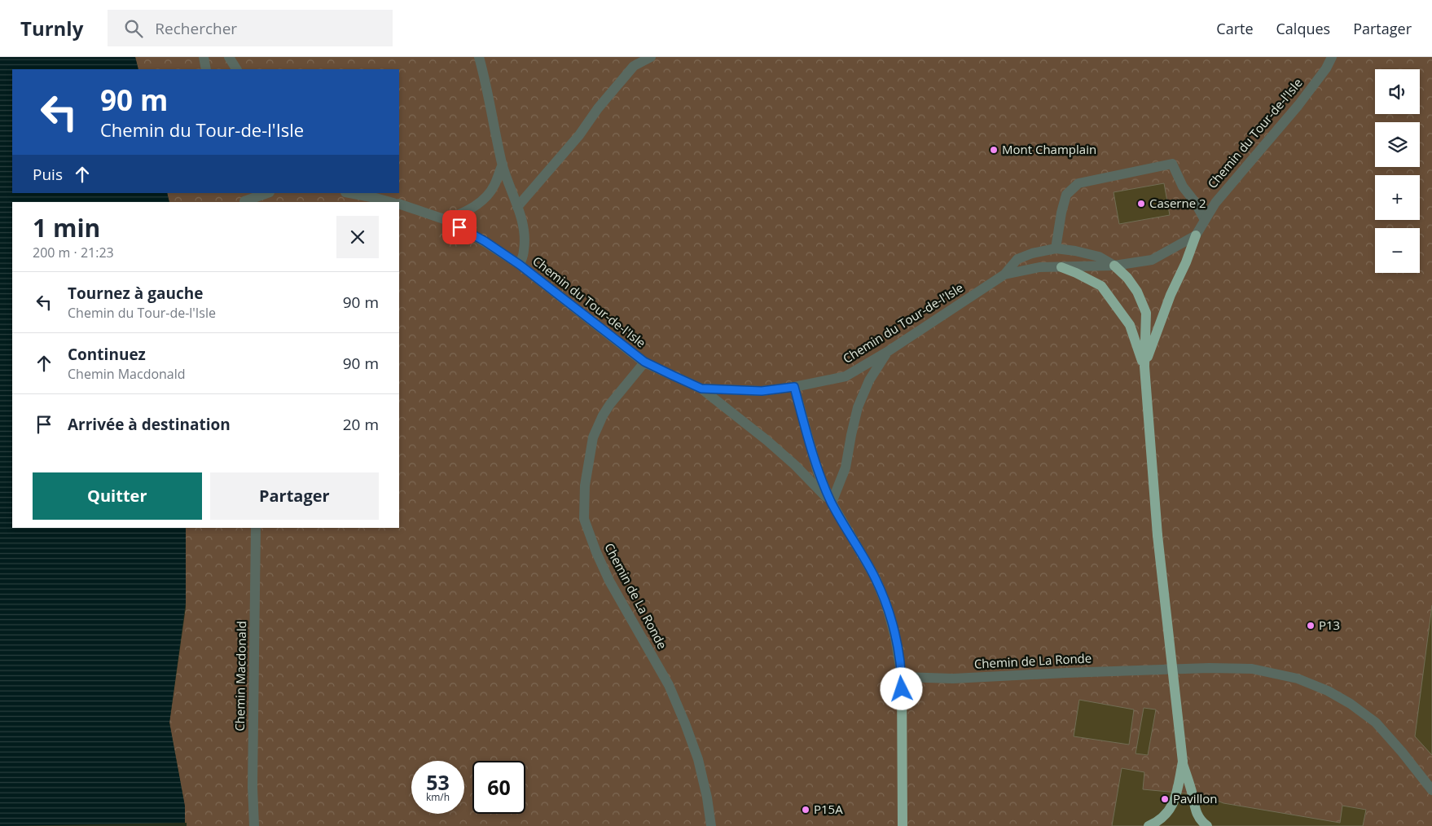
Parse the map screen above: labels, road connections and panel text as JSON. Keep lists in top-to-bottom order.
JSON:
{
  "streets": {
    "street": ["Chemin du Tour-de-l'Isle", "Chemin de La Ronde", "Chemin Macdonald"]
  },
  "crossings": [
    ["Chemin du Tour-de-l'Isle", "Chemin de La Ronde"]
  ],
  "places": [
    "Mont Champlain",
    "Caserne 2",
    "P13",
    "Pavillon",
    "P15A"
  ],
  "page": {
    "header": "Turnly",
    "search": "Rechercher",
    "nav": ["Carte", "Calques", "Partager"],
    "map_buttons": ["+", "−"],
    "turn": ["90 m", "Chemin du Tour-de-l'Isle"],
    "then": "Puis",
    "heading": ["1 min", "200 m · 21:23"],
    "list": [
      {
        "name": "Tournez à gauche",
        "note": "Chemin du Tour-de-l'Isle",
        "value": "90 m"
      },
      {
        "name": "Continuez",
        "note": "Chemin Macdonald",
        "value": "90 m"
      },
      {
        "name": "Arrivée à destination",
        "value": "20 m"
      }
    ],
    "buttons": ["Quitter", "Partager"],
    "speed": "53 km/h",
    "limit": "60"
  }
}
